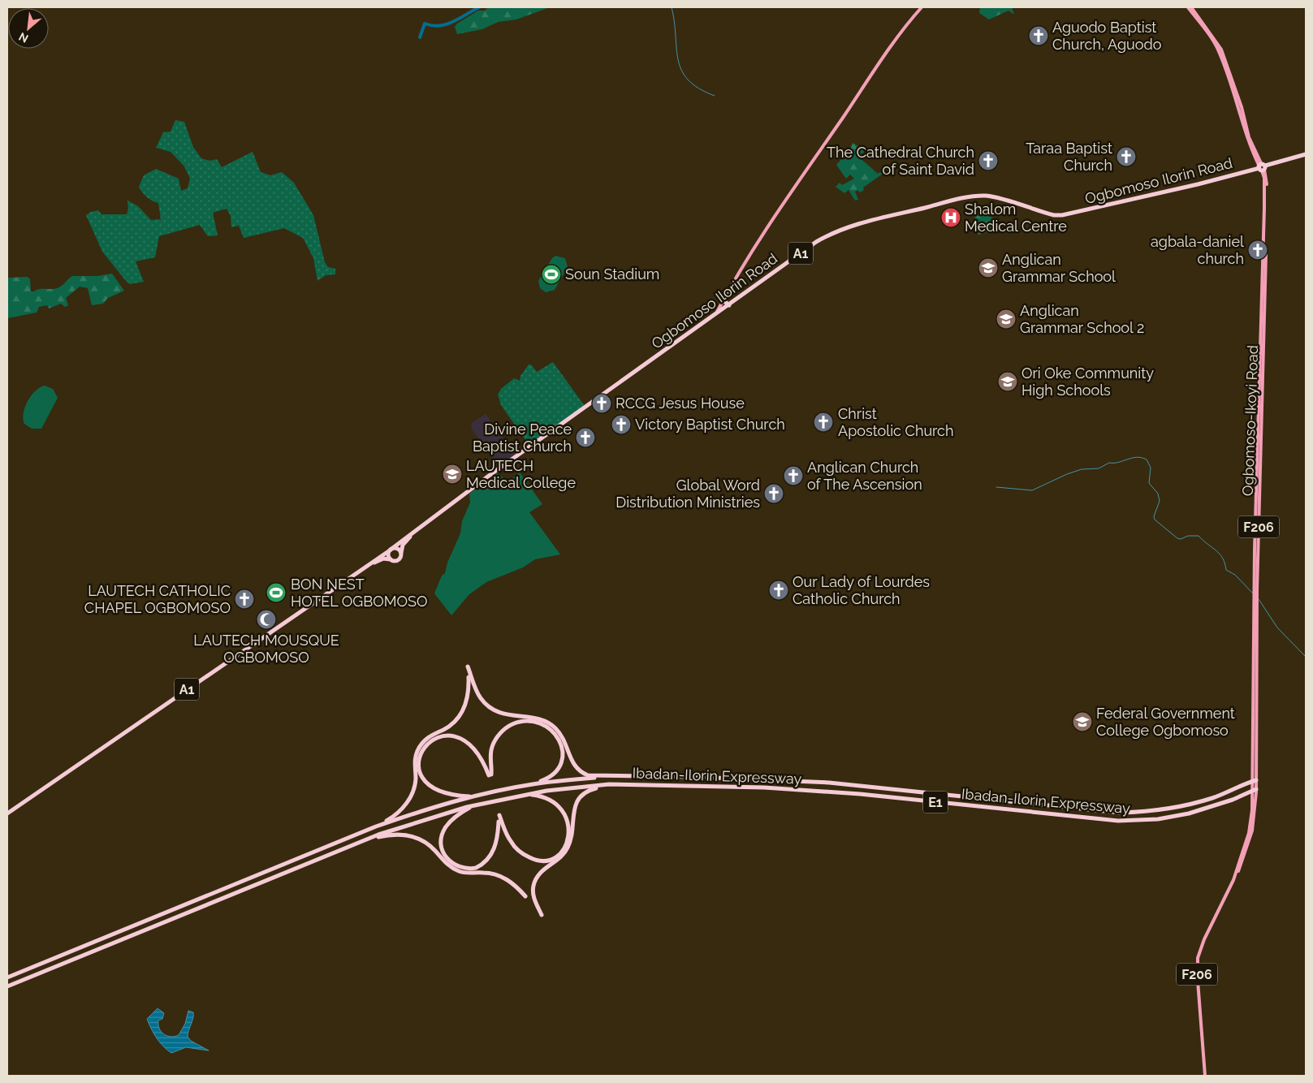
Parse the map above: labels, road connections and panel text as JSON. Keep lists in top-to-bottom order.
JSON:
{
  "streets": {
    "highway": [
      "Ogbomoso Ilorin Road",
      "A1",
      "Ibadan-Ilorin Expressway",
      "E1"
    ],
    "main road": ["Ogbomoso-Ikoyi Road", "F206"]
  },
  "crossings": [
    ["Ogbomoso Ilorin Road", "A1"],
    ["Ogbomoso Ilorin Road", "Ogbomoso-Ikoyi Road"],
    ["A1", "Ogbomoso-Ikoyi Road"],
    ["Ogbomoso-Ikoyi Road", "Ibadan-Ilorin Expressway"]
  ],
  "places": {
    "church": [
      "Aguodo Baptist Church, Aguodo",
      "Taraa Baptist Church",
      "The Cathedral Church of Saint David",
      "agbala-daniel church",
      "RCCG Jesus House",
      "Christ Apostolic Church",
      "Victory Baptist Church",
      "Divine Peace Baptist Church",
      "Anglican Church of The Ascension",
      "Global Word Distribution Ministries",
      "Our Lady of Lourdes Catholic Church",
      "LAUTECH CATHOLIC CHAPEL OGBOMOSO"
    ],
    "hospital": ["Shalom Medical Centre"],
    "school or university": [
      "Anglican Grammar School",
      "Anglican Grammar School 2",
      "Ori Oke Community High Schools",
      "LAUTECH Medical College",
      "Federal Government College Ogbomoso"
    ],
    "sports": ["Soun Stadium", "BON NEST HOTEL OGBOMOSO"],
    "mosque": ["LAUTECH MOUSQUE OGBOMOSO"]
  },
  "north": "bottom left"
}
